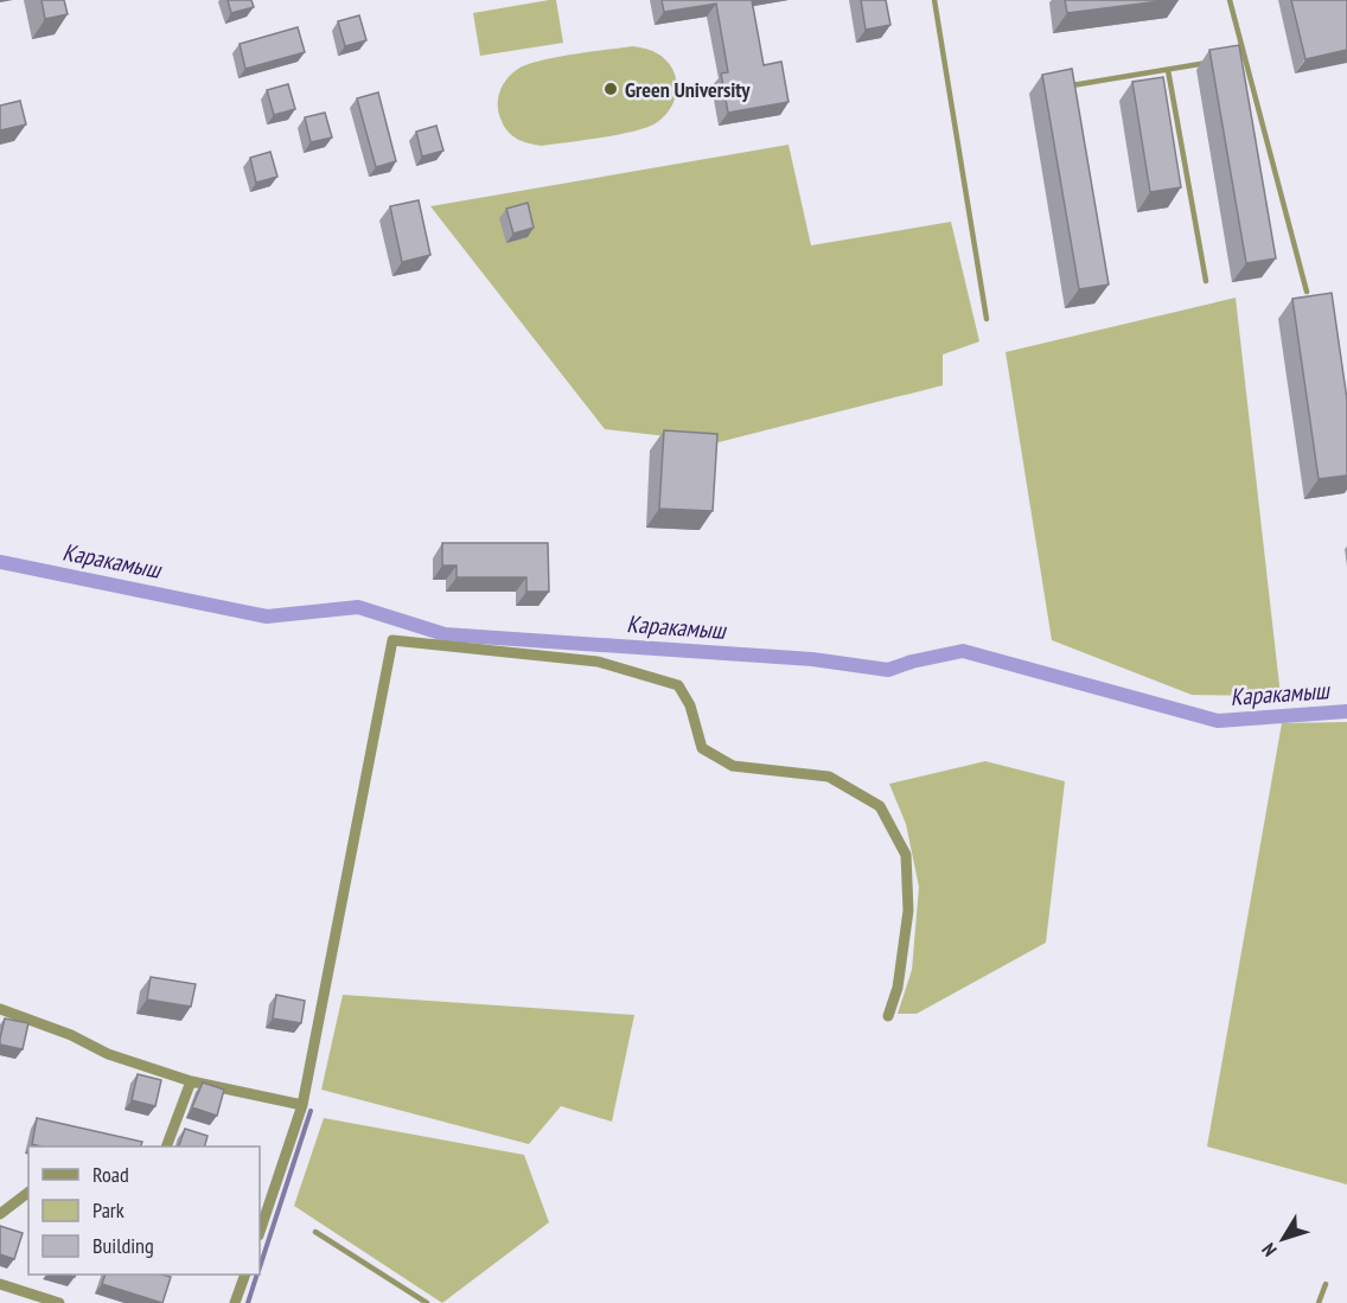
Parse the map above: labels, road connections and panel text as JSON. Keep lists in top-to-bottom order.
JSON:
{
  "water": ["Каракамыш"],
  "places": ["Green University"],
  "legend": ["Road", "Park", "Building"],
  "north": "bottom left"
}
